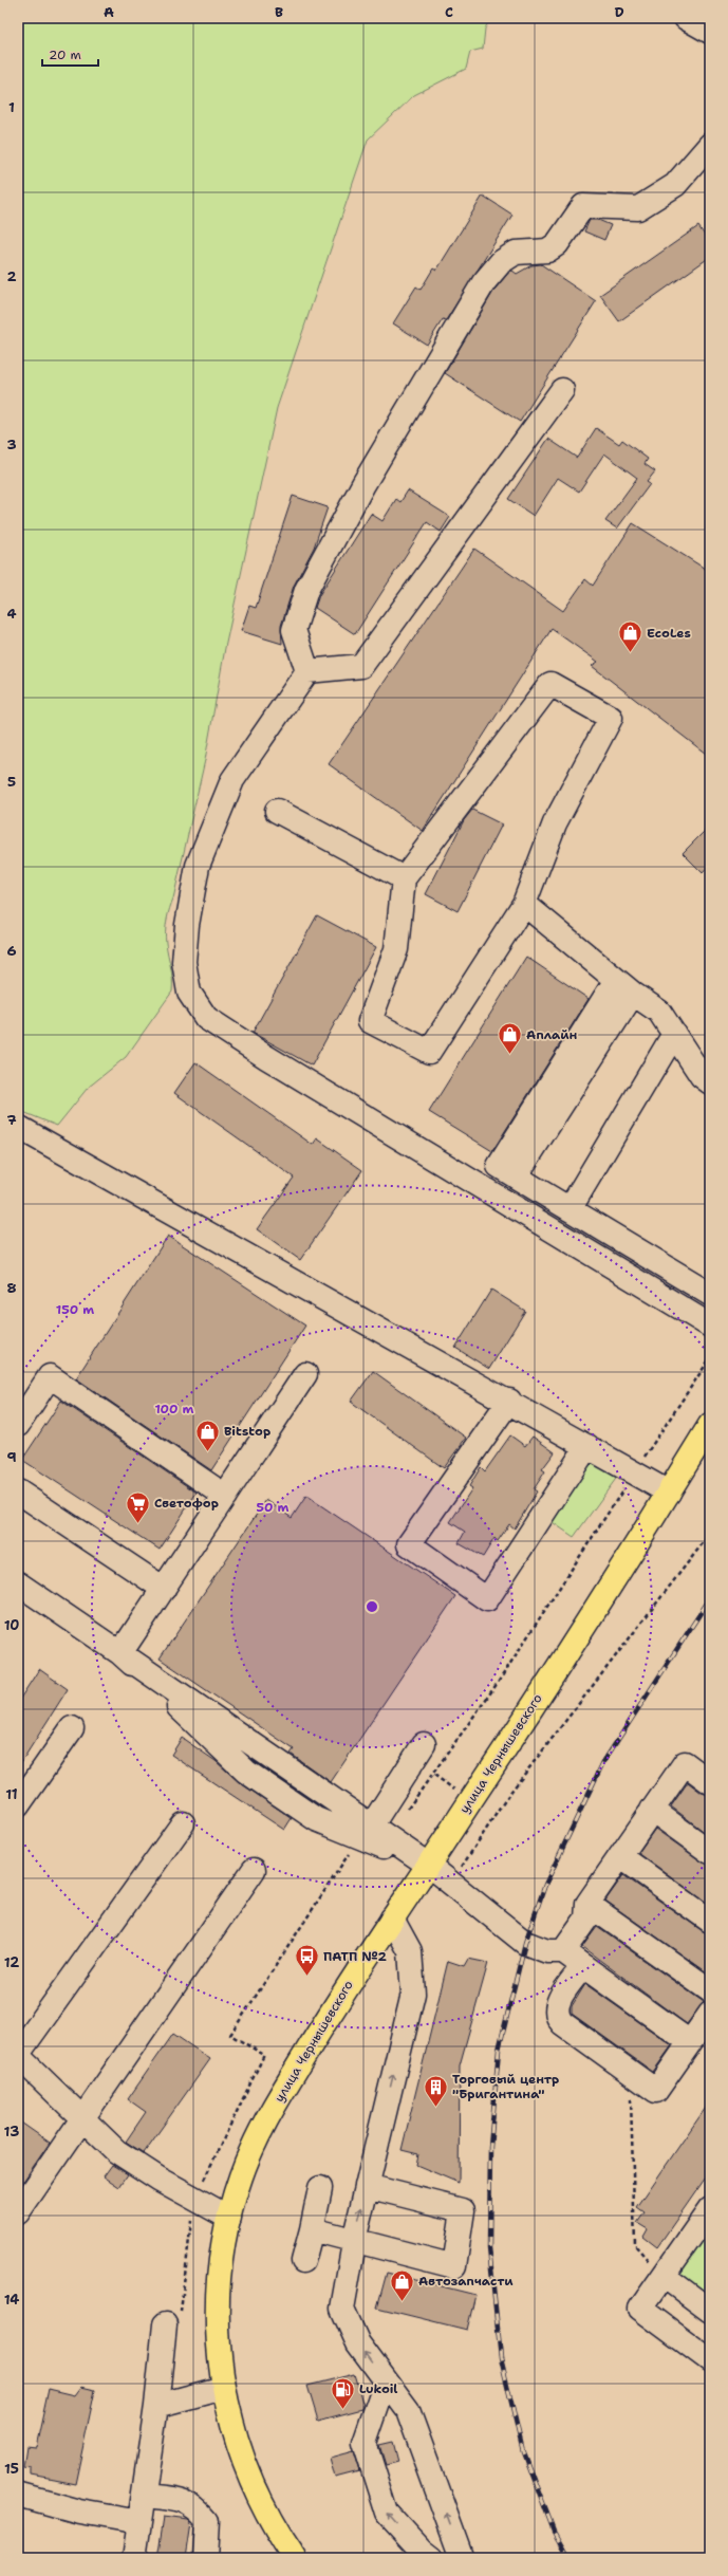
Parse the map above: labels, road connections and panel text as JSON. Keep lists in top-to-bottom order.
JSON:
{
  "streets": {
    "main road": ["улица Чернышевского"]
  },
  "places": {
    "shop": [
      "EcoLes",
      "Аплайн",
      "Bitstop",
      "Автозапчасти"
    ],
    "supermarket": ["Светофор"],
    "bus stop": ["ПАТП №2"],
    "building": ["Торговый центр \"Бригантина\""],
    "fuel station": ["Lukoil"]
  },
  "scale_bar": "20 m",
  "grid": {
    "columns": [
      "A",
      "B",
      "C",
      "D"
    ],
    "rows": [
      "1",
      "2",
      "3",
      "4",
      "5",
      "6",
      "7",
      "8",
      "9",
      "10",
      "11",
      "12",
      "13",
      "14",
      "15"
    ]
  },
  "rings": ["150 m", "100 m", "50 m"]
}
